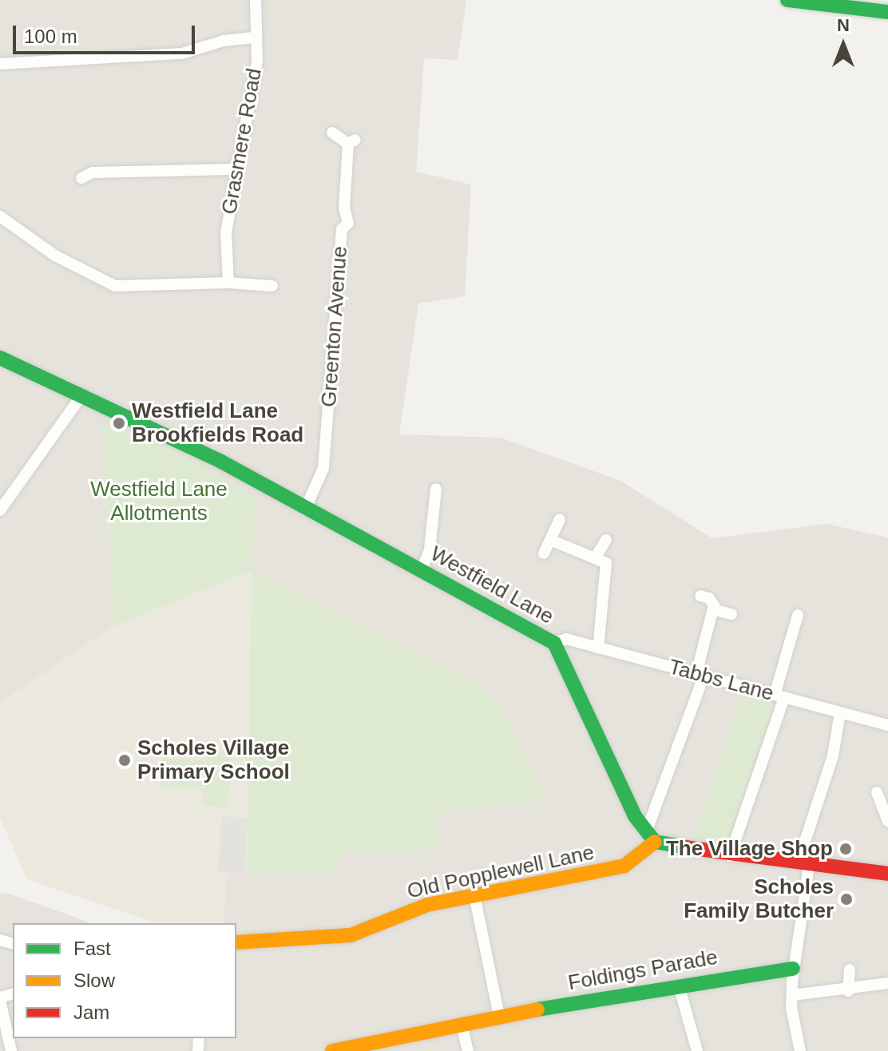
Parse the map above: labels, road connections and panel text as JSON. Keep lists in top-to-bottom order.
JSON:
{
  "streets": {
    "main road": ["Westfield Lane", "Old Popplewell Lane", "Foldings Parade"],
    "street": ["Grasmere Road", "Greenton Avenue", "Tabbs Lane"]
  },
  "crossings": [
    ["Greenton Avenue", "Westfield Lane"],
    ["Westfield Lane", "Tabbs Lane"],
    ["Westfield Lane", "Old Popplewell Lane"]
  ],
  "parks": ["Westfield Lane Allotments"],
  "places": [
    "Westfield Lane Brookfields Road",
    "Scholes Village Primary School",
    "The Village Shop",
    "Scholes Family Butcher"
  ],
  "legend": ["Fast", "Slow", "Jam"],
  "scale_bar": "100 m",
  "north": "top"
}
